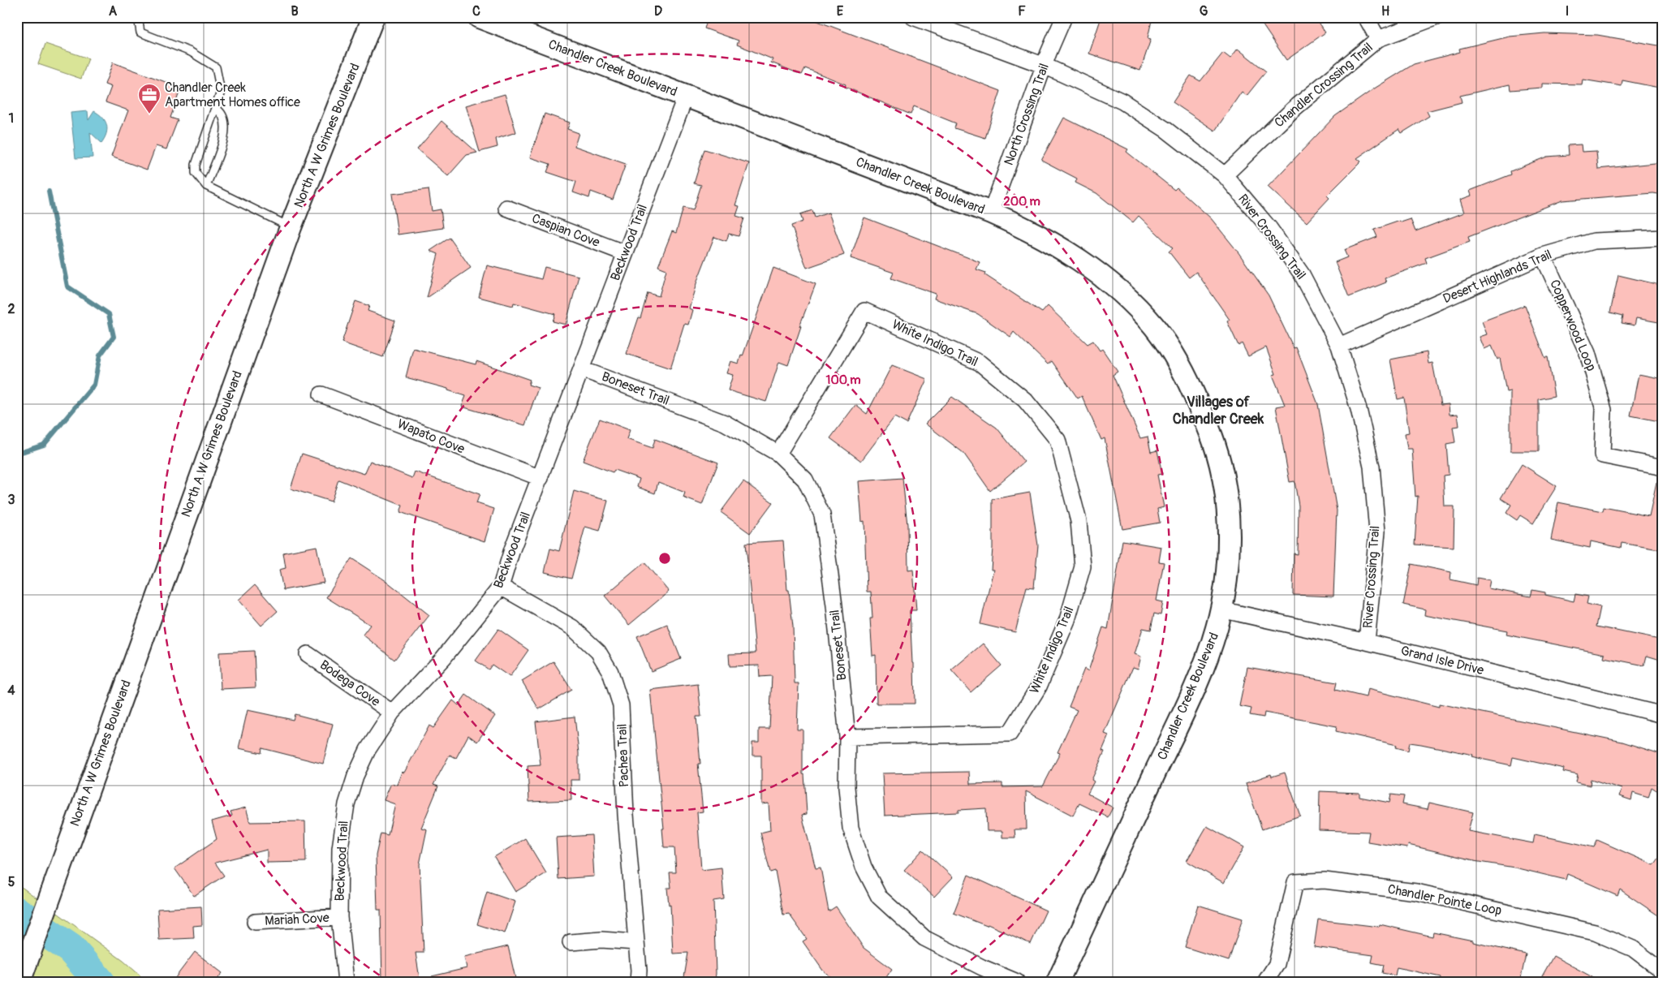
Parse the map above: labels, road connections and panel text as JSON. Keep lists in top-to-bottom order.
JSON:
{
  "streets": {
    "street": [
      "Chandler Creek Boulevard",
      "Chandler Crossing Trail",
      "North Crossing Trail",
      "North A W Grimes Boulevard",
      "Caspian Cove",
      "River Crossing Trail",
      "Beckwood Trail",
      "Desert Highlands Trail",
      "Copperwood Loop",
      "White Indigo Trail",
      "Boneset Trail",
      "Wapato Cove",
      "Grand Isle Drive",
      "Bodega Cove",
      "Pachea Trail",
      "Chandler Pointe Loop",
      "Mariah Cove"
    ]
  },
  "crossings": [
    ["Chandler Creek Boulevard", "North Crossing Trail"],
    ["Chandler Creek Boulevard", "Beckwood Trail"],
    ["Chandler Creek Boulevard", "Grand Isle Drive"],
    ["Chandler Crossing Trail", "River Crossing Trail"],
    ["North Crossing Trail", "River Crossing Trail"],
    ["Caspian Cove", "Beckwood Trail"],
    ["River Crossing Trail", "Desert Highlands Trail"],
    ["River Crossing Trail", "Grand Isle Drive"],
    ["Beckwood Trail", "Boneset Trail"],
    ["Beckwood Trail", "Wapato Cove"],
    ["Beckwood Trail", "Bodega Cove"],
    ["Beckwood Trail", "Pachea Trail"],
    ["Beckwood Trail", "Mariah Cove"],
    ["Desert Highlands Trail", "Copperwood Loop"],
    ["White Indigo Trail", "Boneset Trail"]
  ],
  "districts": ["Villages of Chandler Creek"],
  "places": {
    "office": ["Chandler Creek Apartment Homes office"]
  },
  "grid": {
    "columns": [
      "A",
      "B",
      "C",
      "D",
      "E",
      "F",
      "G",
      "H",
      "I"
    ],
    "rows": [
      "1",
      "2",
      "3",
      "4",
      "5"
    ]
  },
  "rings": ["200 m", "100 m"]
}
